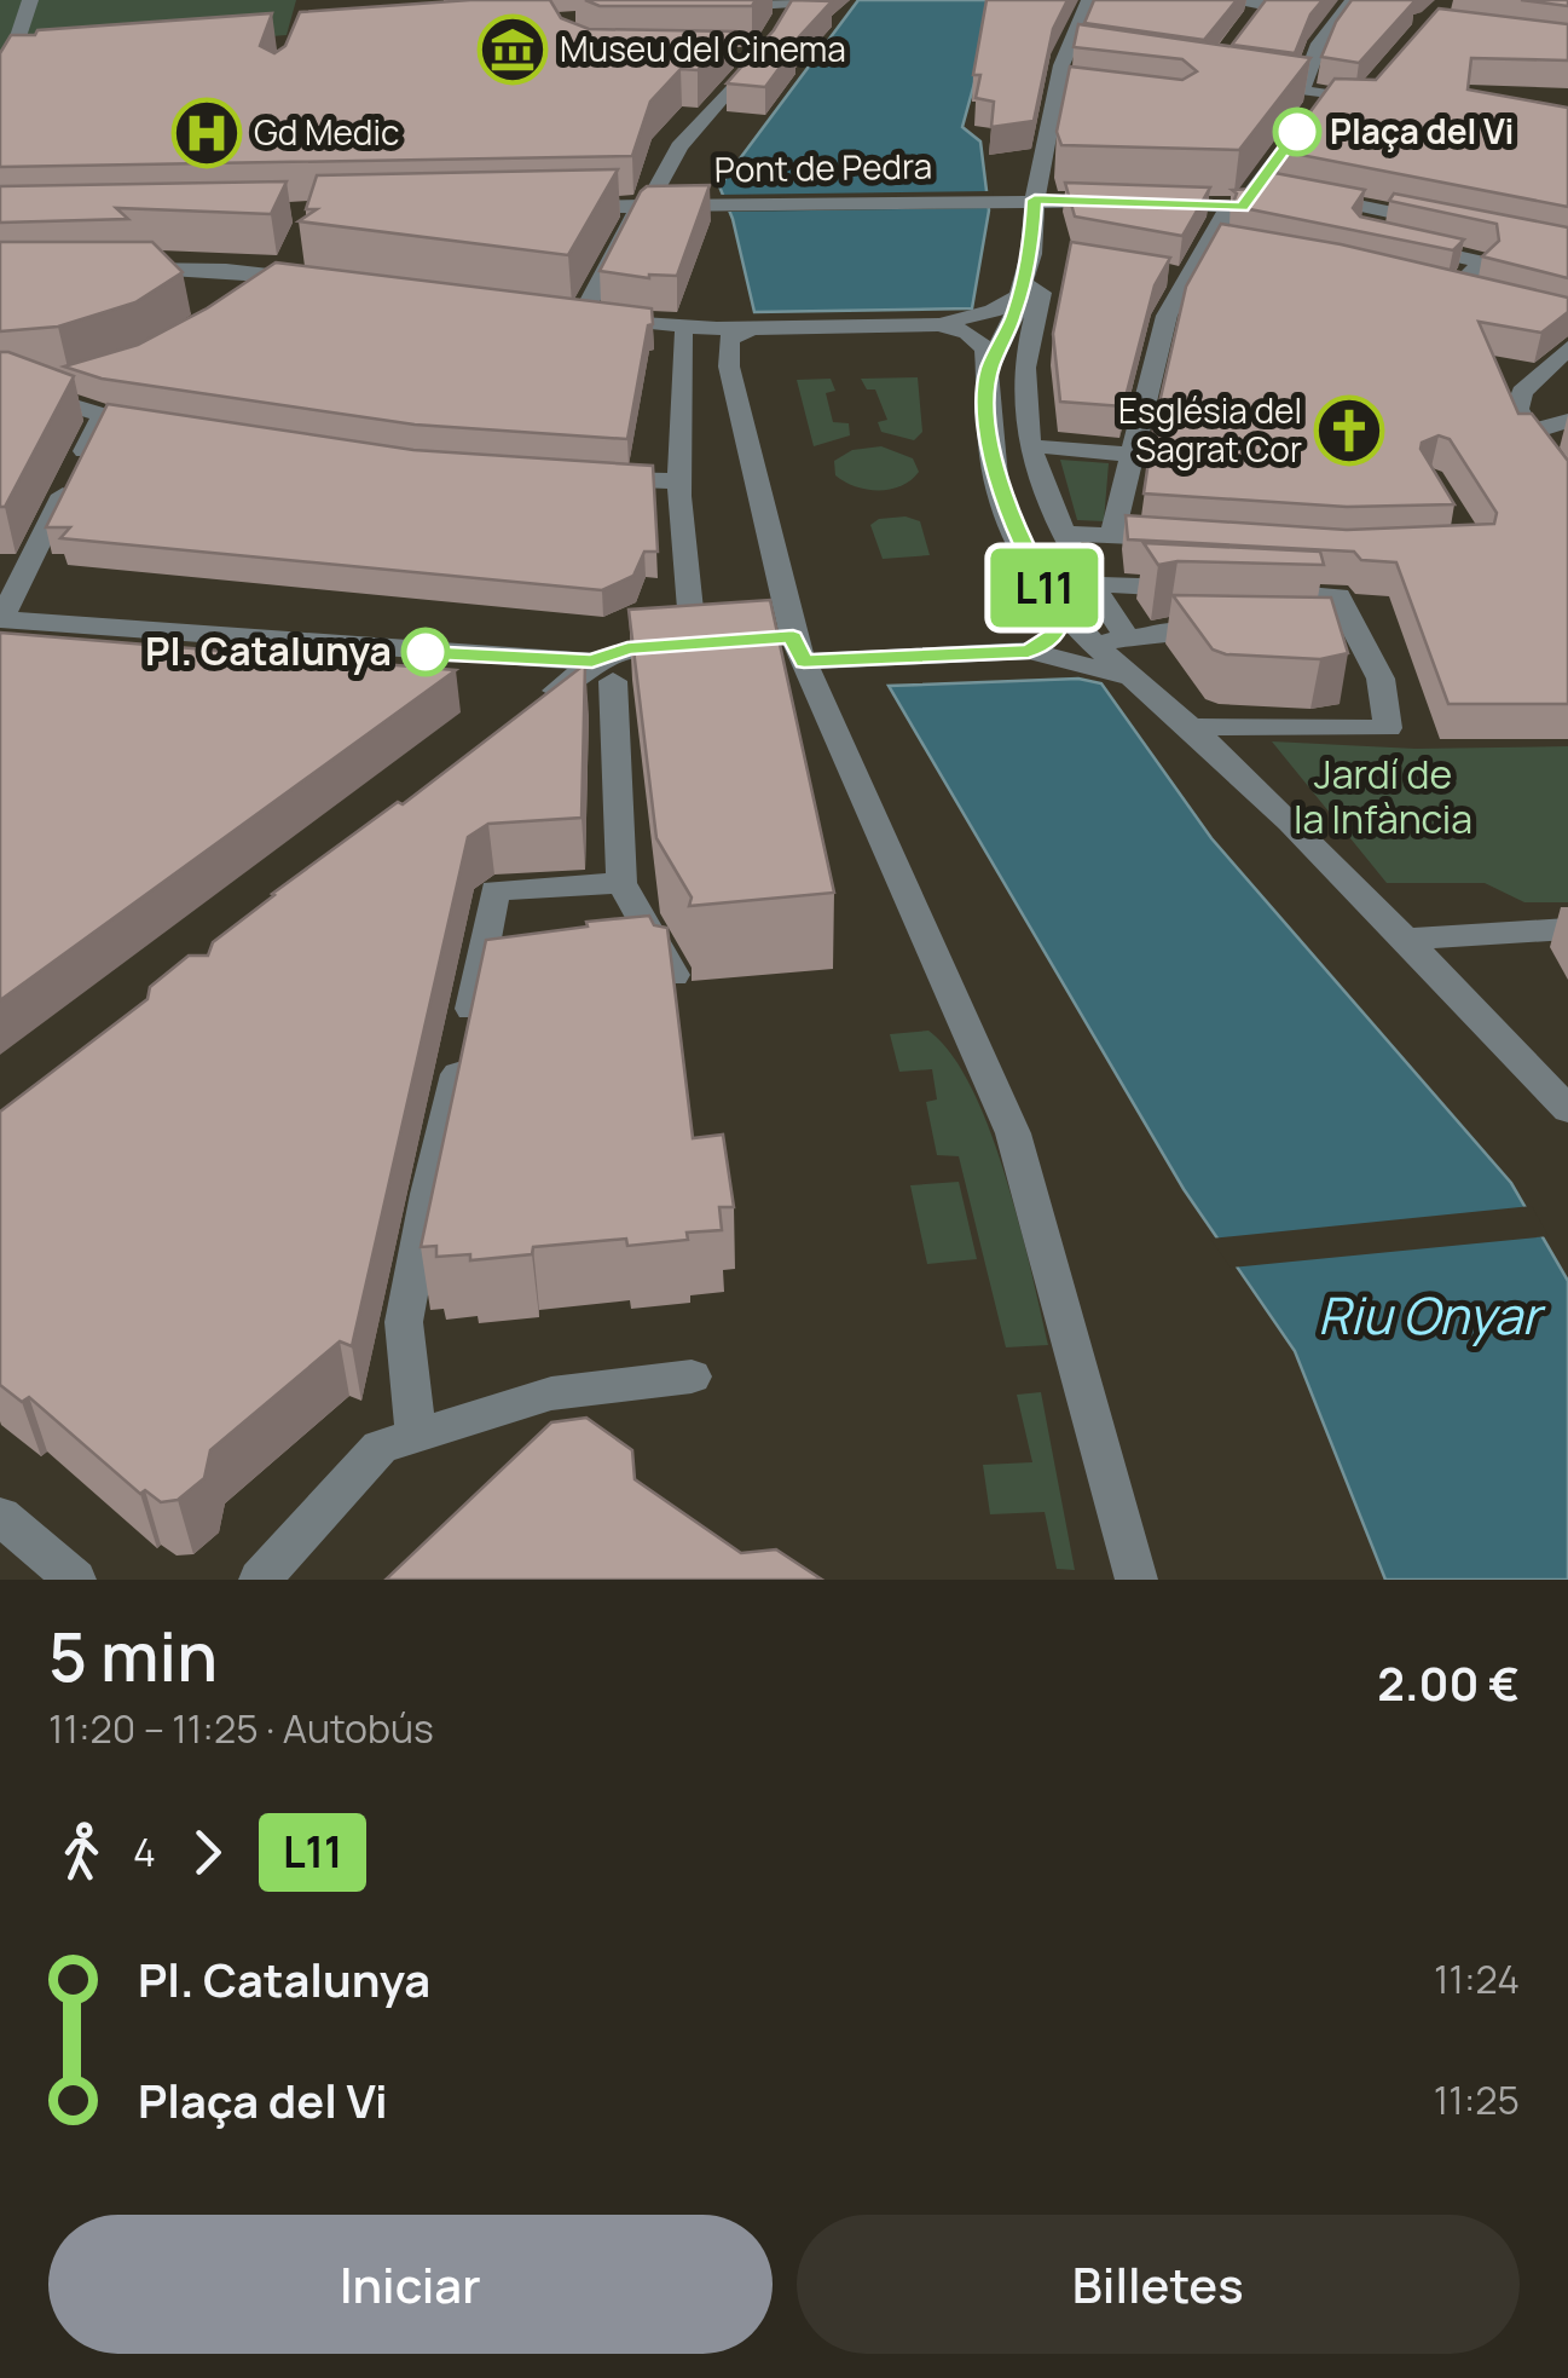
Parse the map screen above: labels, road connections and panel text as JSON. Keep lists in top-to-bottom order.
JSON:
{
  "streets": {
    "street": ["Pont de Pedra"]
  },
  "water": ["Riu Onyar"],
  "parks": ["Jardí de la Infància"],
  "places": {
    "museum": ["Museu del Cinema"],
    "other": ["Plaça del Vi", "Pl. Catalunya"],
    "hospital": ["Gd Medic"],
    "church": ["Església del Sagrat Cor"]
  },
  "lines": ["bus line L11"],
  "page": {
    "on_map": "L11",
    "heading": ["5 min", "11:20 – 11:25 · Autobús", "2.00 €"],
    "legs": ["4", "L11"],
    "list": [
      {
        "name": "Pl. Catalunya",
        "value": "11:24"
      },
      {
        "name": "Plaça del Vi",
        "value": "11:25"
      }
    ],
    "buttons": ["Iniciar", "Billetes"]
  }
}
